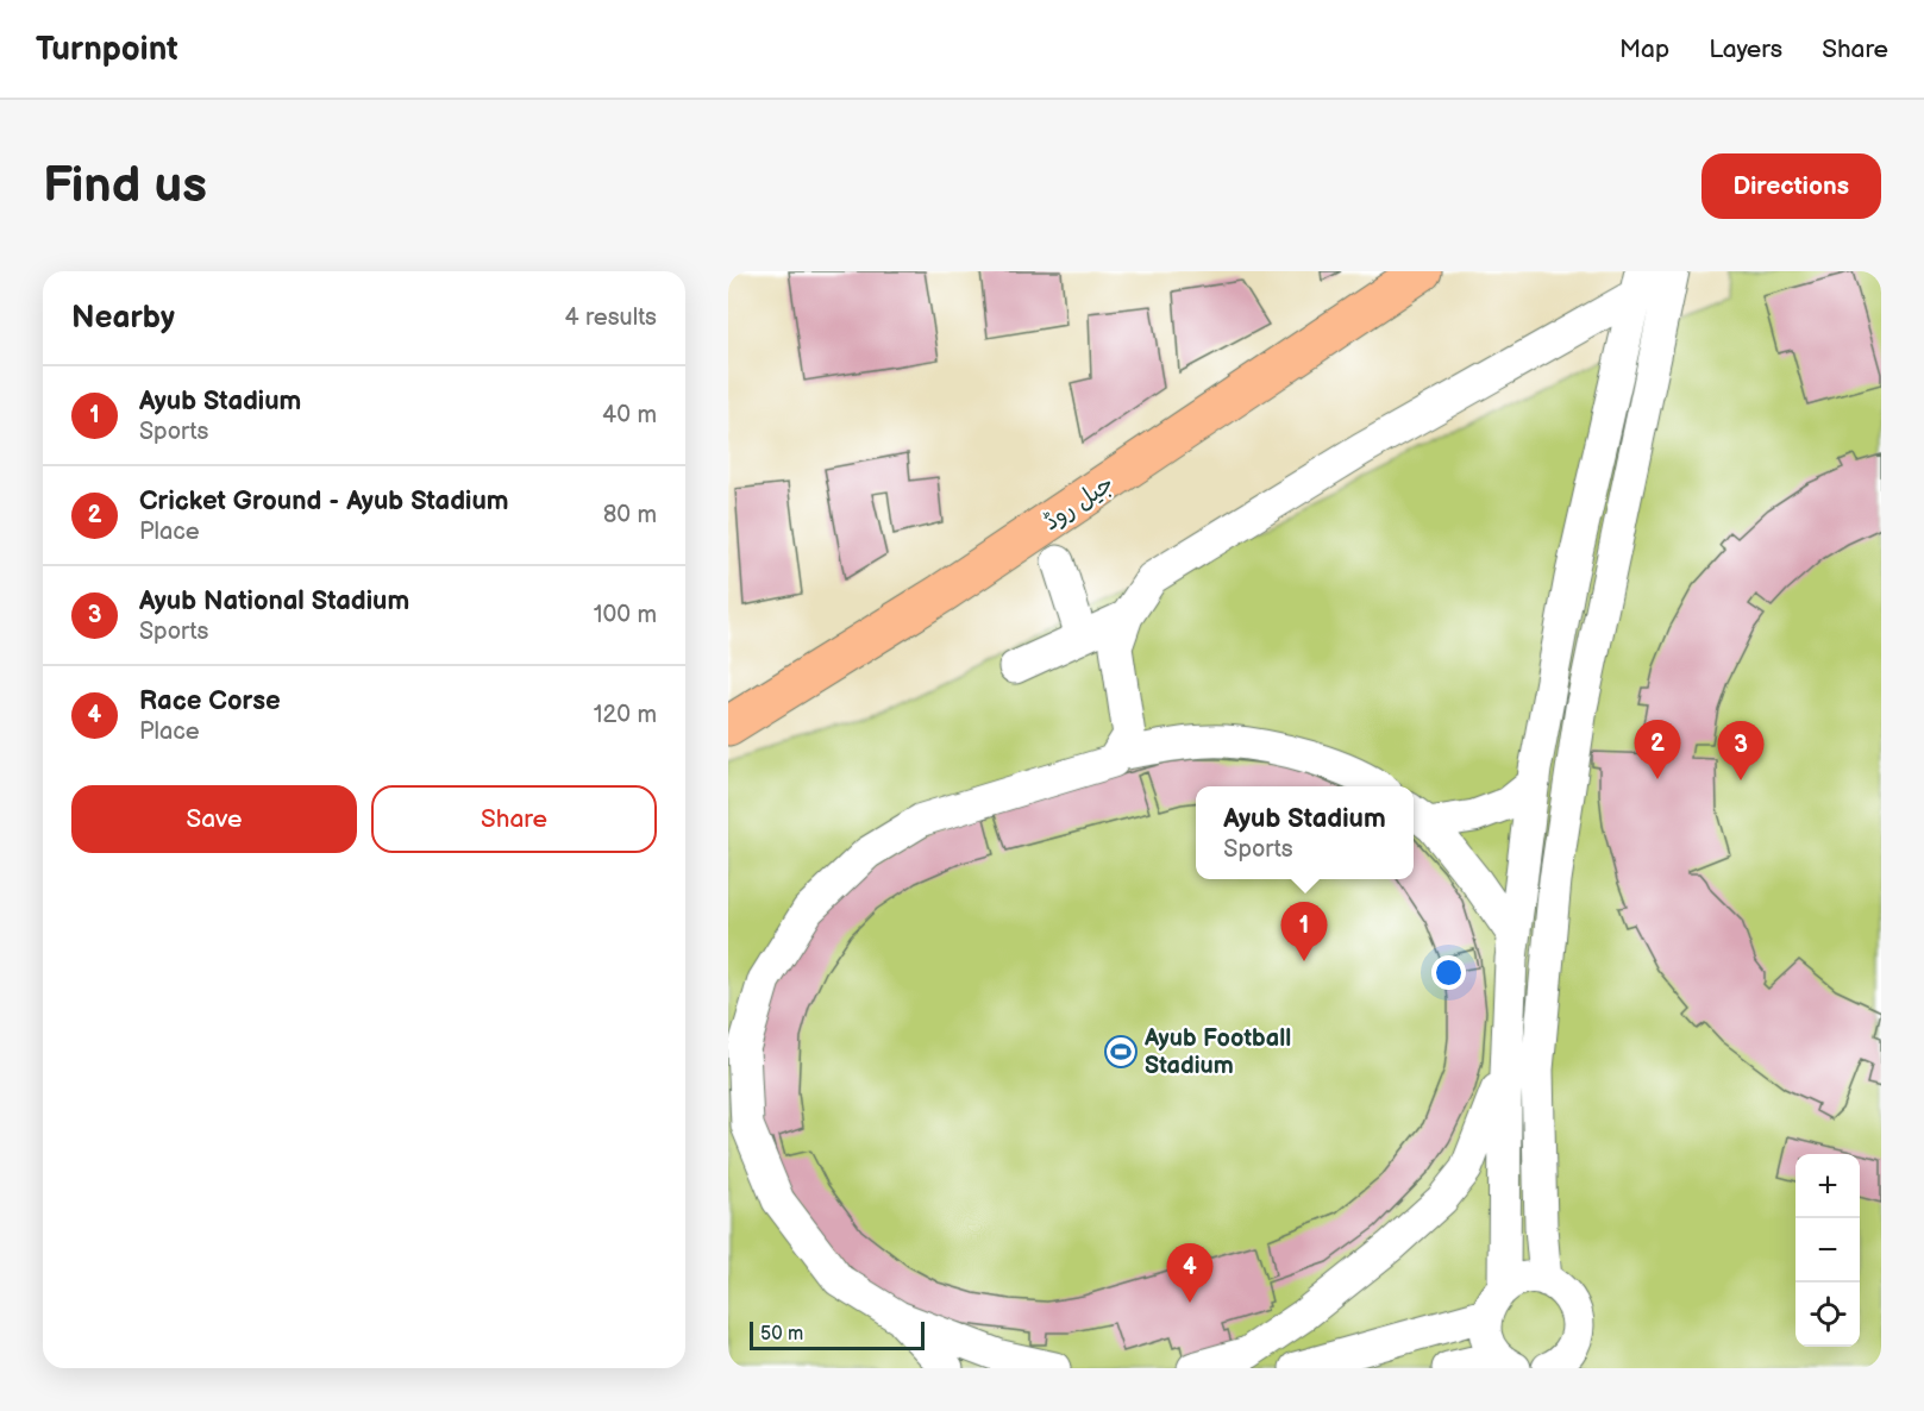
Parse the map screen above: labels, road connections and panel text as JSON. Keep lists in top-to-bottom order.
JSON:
{
  "streets": {
    "main road": ["جیل روڈ"]
  },
  "places": {
    "sports": ["Ayub Football Stadium"]
  },
  "scale_bar": "50 m",
  "page": {
    "header": "Turnpoint",
    "nav": ["Map", "Layers", "Share"],
    "buttons": [
      "Directions",
      ["Save", "Share"]
    ],
    "title": "Find us",
    "heading": ["Nearby", "4 results"],
    "list": [
      {
        "mark": "1",
        "name": "Ayub Stadium",
        "note": "Sports",
        "value": "40 m"
      },
      {
        "mark": "2",
        "name": "Cricket Ground - Ayub Stadium",
        "note": "Place",
        "value": "80 m"
      },
      {
        "mark": "3",
        "name": "Ayub National Stadium",
        "note": "Sports",
        "value": "100 m"
      },
      {
        "mark": "4",
        "name": "Race Corse",
        "note": "Place",
        "value": "120 m"
      }
    ],
    "pins": [
      "2",
      "3",
      "1",
      "4"
    ],
    "popup": ["Ayub Stadium", "Sports"],
    "map_buttons": ["+", "−"],
    "scale": "50 m"
  }
}
